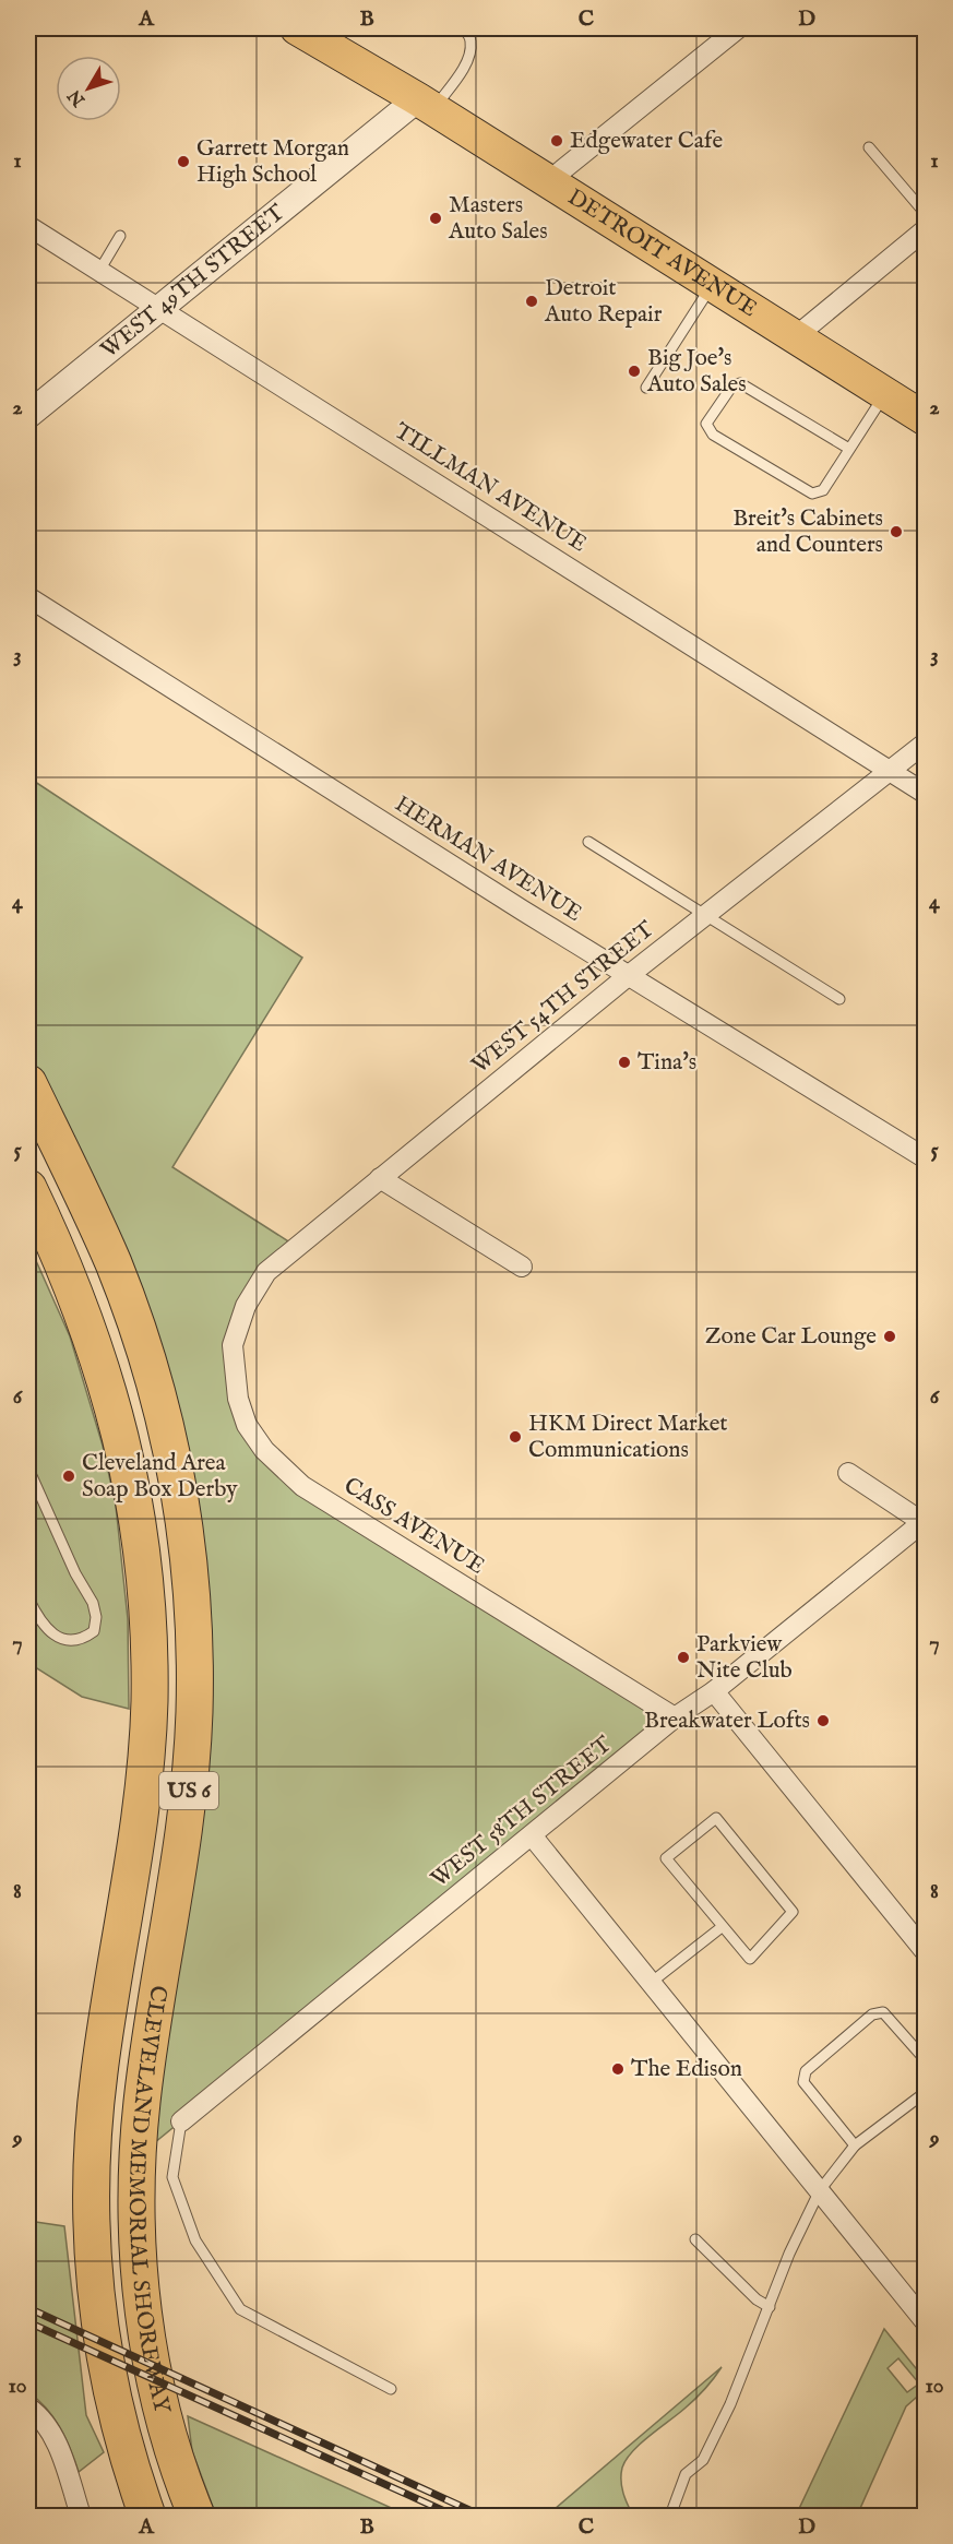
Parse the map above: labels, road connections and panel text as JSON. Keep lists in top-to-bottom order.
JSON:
{
  "streets": {
    "highway": ["US 6", "CLEVELAND MEMORIAL SHOREWAY"],
    "main road": ["DETROIT AVENUE"],
    "street": [
      "WEST 49TH STREET",
      "TILLMAN AVENUE",
      "HERMAN AVENUE",
      "WEST 54TH STREET",
      "CASS AVENUE",
      "WEST 58TH STREET"
    ]
  },
  "crossings": [
    ["DETROIT AVENUE", "WEST 49TH STREET"],
    ["WEST 49TH STREET", "TILLMAN AVENUE"],
    ["TILLMAN AVENUE", "WEST 54TH STREET"],
    ["HERMAN AVENUE", "WEST 54TH STREET"],
    ["WEST 54TH STREET", "CASS AVENUE"],
    ["CASS AVENUE", "WEST 58TH STREET"]
  ],
  "places": [
    "Edgewater Cafe",
    "Garrett Morgan High School",
    "Masters Auto Sales",
    "Detroit Auto Repair",
    "Big Joe's Auto Sales",
    "Breit's Cabinets and Counters",
    "Tina's",
    "Zone Car Lounge",
    "HKM Direct Market Communications",
    "Cleveland Area Soap Box Derby",
    "Parkview Nite Club",
    "Breakwater Lofts",
    "The Edison"
  ],
  "north": "bottom left",
  "grid": {
    "columns": [
      "A",
      "B",
      "C",
      "D"
    ],
    "rows": [
      "1",
      "2",
      "3",
      "4",
      "5",
      "6",
      "7",
      "8",
      "9",
      "10"
    ]
  }
}
